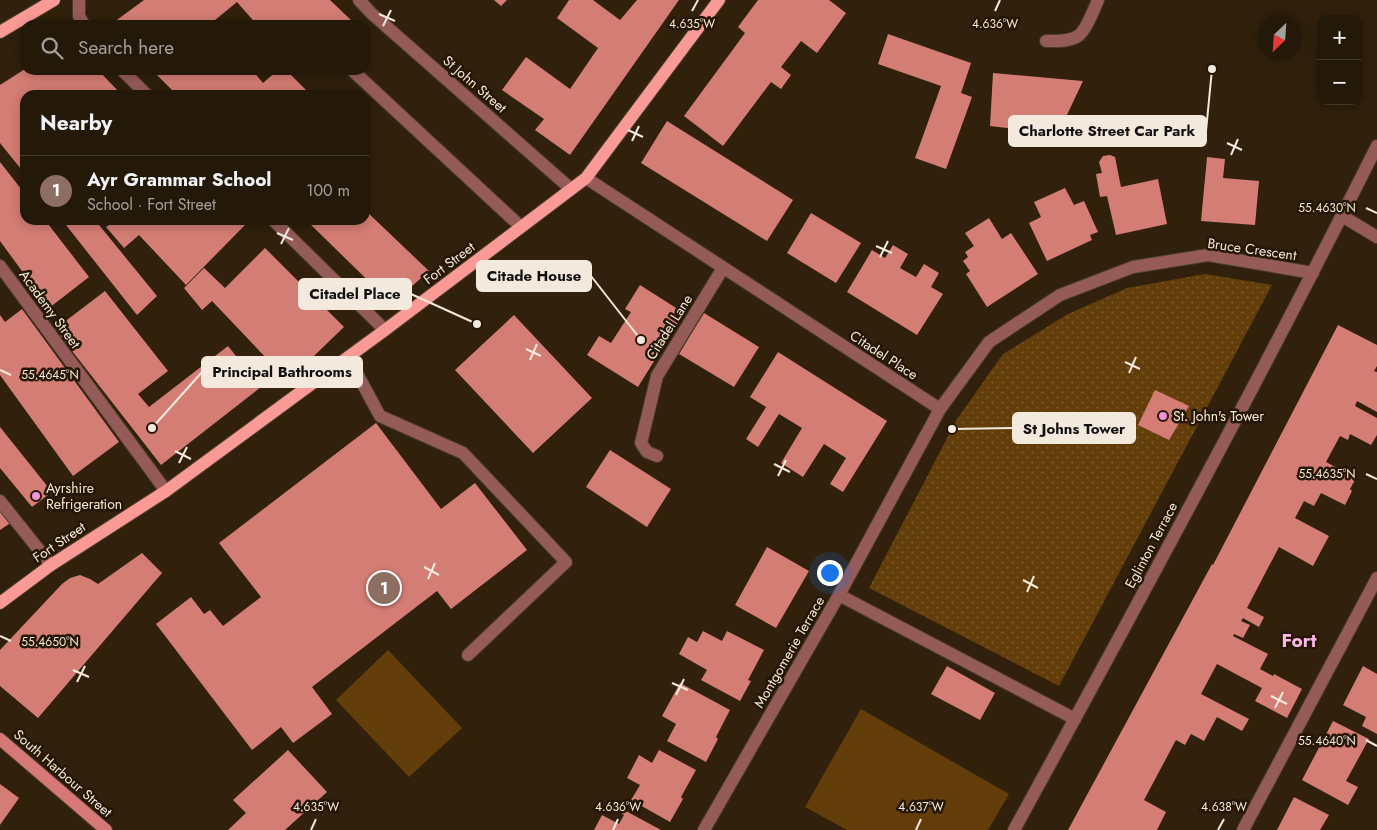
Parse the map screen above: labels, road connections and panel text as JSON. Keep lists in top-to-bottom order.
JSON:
{
  "streets": {
    "main road": ["Fort Street", "South Harbour Street"],
    "street": [
      "St John Street",
      "Bruce Crescent",
      "Academy Street",
      "Citadel Lane",
      "Citadel Place",
      "Eglinton Terrace",
      "Montgomerie Terrace"
    ]
  },
  "crossings": [
    ["St John Street", "Fort Street"],
    ["Bruce Crescent", "Citadel Place"],
    ["Bruce Crescent", "Eglinton Terrace"],
    ["Bruce Crescent", "Montgomerie Terrace"],
    ["Fort Street", "Academy Street"],
    ["Fort Street", "Citadel Place"],
    ["Citadel Lane", "Citadel Place"],
    ["Citadel Place", "Montgomerie Terrace"]
  ],
  "districts": ["Fort"],
  "places": [
    "Charlotte Street Car Park",
    "Citadel Place",
    "Citade House",
    "St. John's Tower",
    "Principal Bathrooms",
    "St Johns Tower",
    "Ayrshire Refrigeration"
  ],
  "north": "bottom left",
  "page": {
    "map_buttons": ["+", "−"],
    "search": "Search here",
    "heading": "Nearby",
    "list": [
      {
        "mark": "1",
        "name": "Ayr Grammar School",
        "note": "School · Fort Street",
        "value": "100 m"
      }
    ],
    "pins": "1"
  },
  "coordinates": [
    "4.635°W",
    "4.636°W",
    "55.4630°N",
    "55.4645°N",
    "55.4635°N",
    "55.4650°N",
    "55.4640°N",
    "4.637°W",
    "4.638°W"
  ]
}
